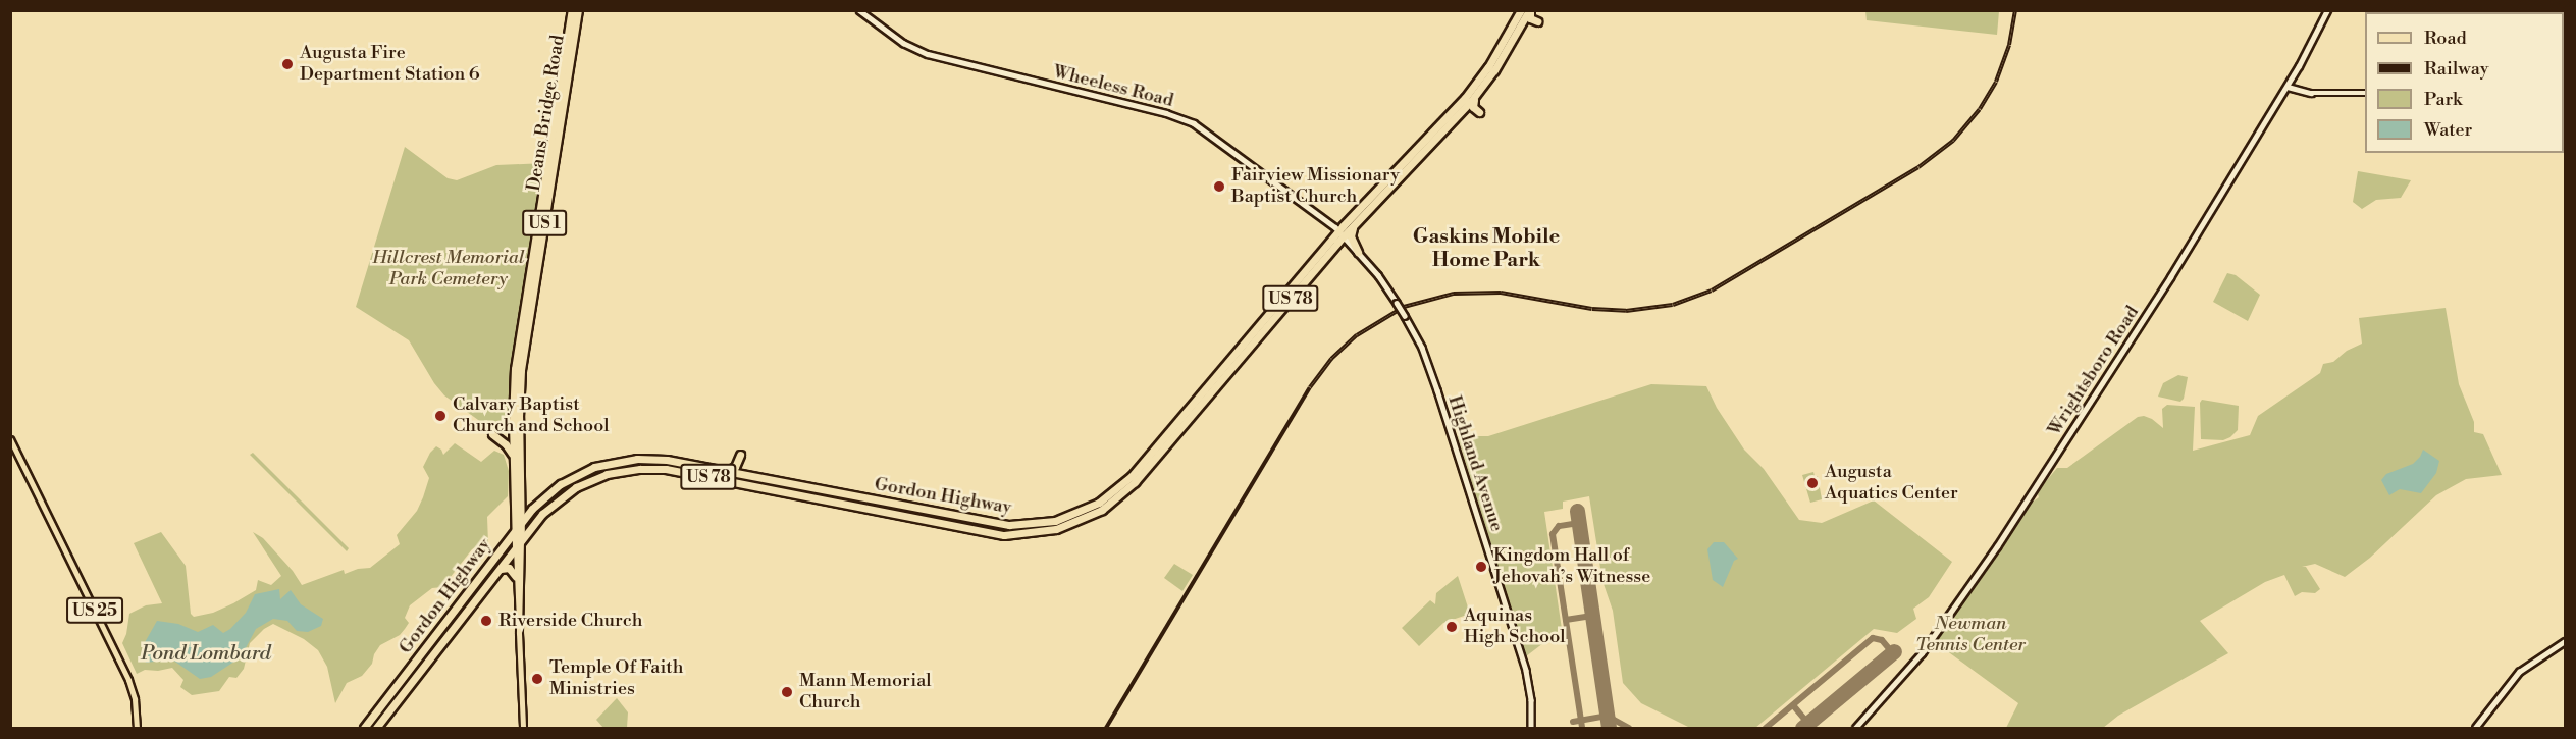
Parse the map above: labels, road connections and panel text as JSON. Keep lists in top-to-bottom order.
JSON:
{
  "streets": {
    "highway": [
      "Deans Bridge Road",
      "US 1",
      "US 78",
      "Gordon Highway"
    ],
    "main road": [
      "Wheeless Road",
      "Wrightsboro Road",
      "Highland Avenue",
      "US 25"
    ]
  },
  "crossings": [
    ["Wheeless Road", "Highland Avenue"],
    ["Wheeless Road", "Gordon Highway"],
    ["Deans Bridge Road", "US 1"],
    ["Deans Bridge Road", "Gordon Highway"],
    ["US 1", "Gordon Highway"],
    ["Highland Avenue", "Gordon Highway"]
  ],
  "districts": ["Gaskins Mobile Home Park"],
  "water": ["Pond Lombard"],
  "parks": ["Hillcrest Memorial Park Cemetery", "Newman Tennis Center"],
  "places": [
    "Augusta Fire Department Station 6",
    "Fairview Missionary Baptist Church",
    "Calvary Baptist Church and School",
    "Augusta Aquatics Center",
    "Kingdom Hall of Jehovah’s Witnesse",
    "Riverside Church",
    "Aquinas High School",
    "Temple Of Faith Ministries",
    "Mann Memorial Church"
  ],
  "legend": [
    "Road",
    "Railway",
    "Park",
    "Water"
  ]
}
